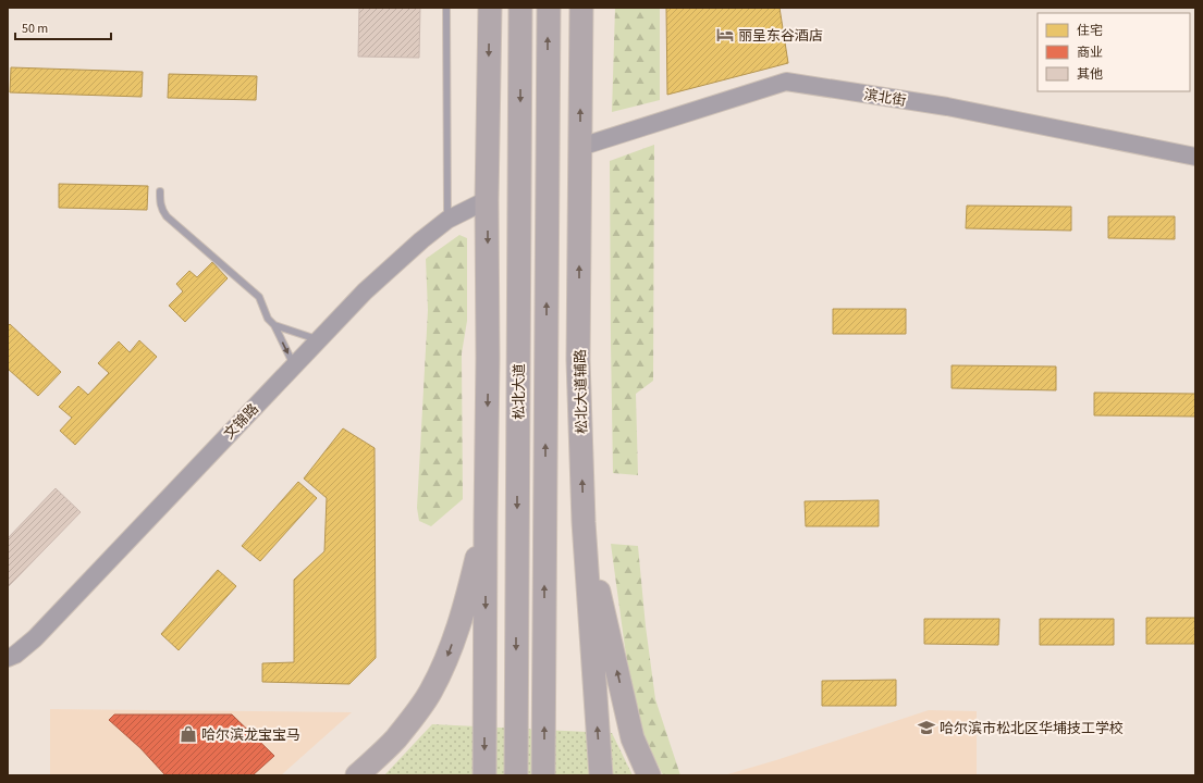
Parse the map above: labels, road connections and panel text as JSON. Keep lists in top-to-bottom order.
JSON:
{
  "streets": {
    "highway": ["松北大道", "松北大道辅路"],
    "street": ["滨北街", "文锦路"]
  },
  "crossings": [
    ["滨北街", "松北大道辅路"]
  ],
  "places": {
    "hotel": ["丽呈东谷酒店"],
    "school or university": ["哈尔滨市松北区华埔技工学校"],
    "shop": ["哈尔滨龙宝宝马"]
  },
  "legend": ["住宅", "商业", "其他"],
  "scale_bar": "50 m"
}
